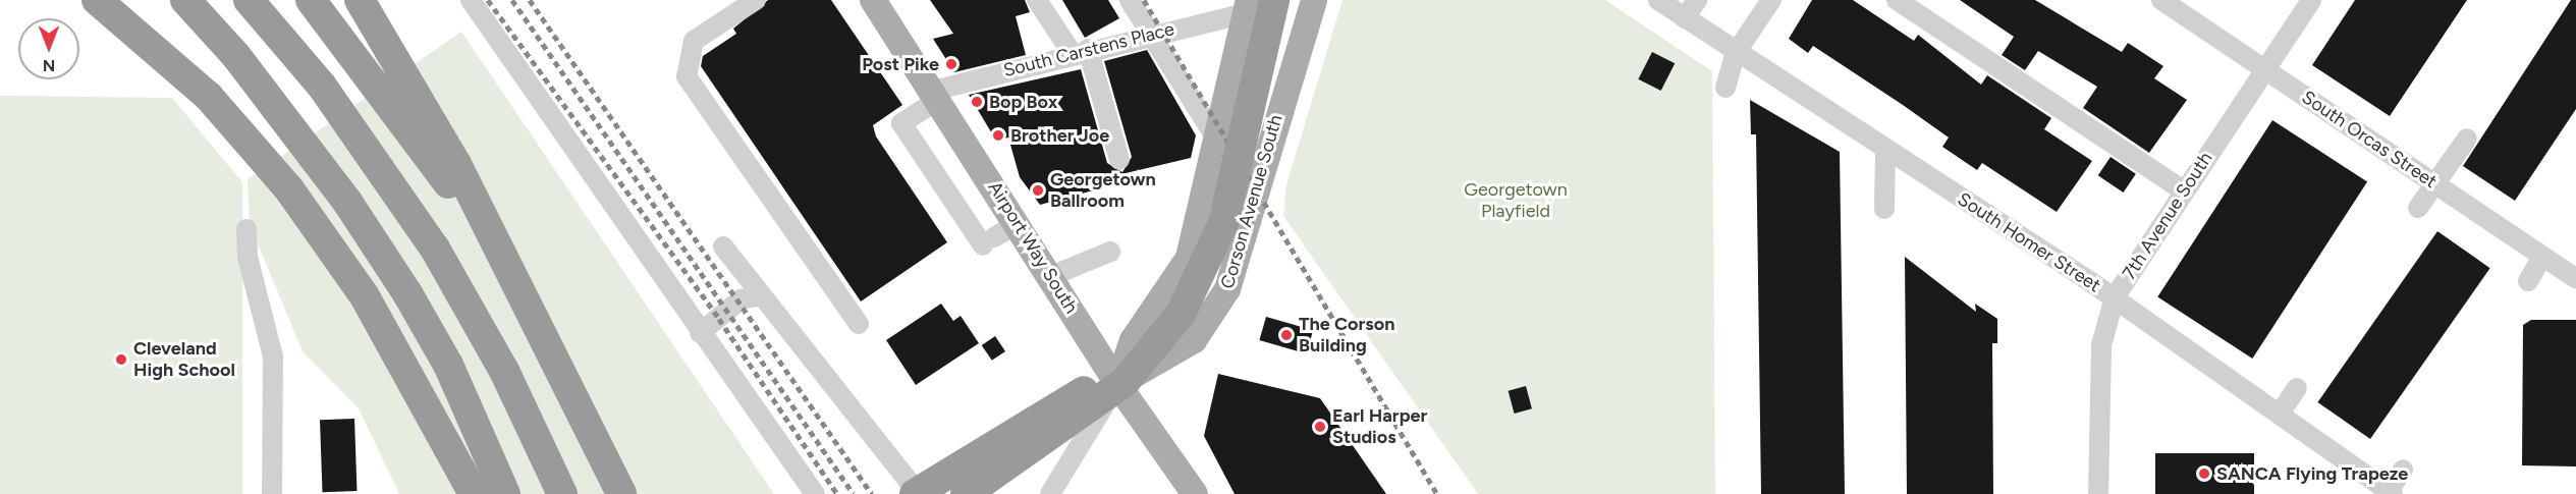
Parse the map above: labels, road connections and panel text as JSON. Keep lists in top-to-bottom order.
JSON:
{
  "streets": {
    "main road": ["Corson Avenue South", "Airport Way South"],
    "street": [
      "South Carstens Place",
      "South Orcas Street",
      "7th Avenue South",
      "South Homer Street"
    ]
  },
  "crossings": [
    ["South Carstens Place", "Airport Way South"],
    ["South Orcas Street", "7th Avenue South"],
    ["Corson Avenue South", "Airport Way South"],
    ["7th Avenue South", "South Homer Street"]
  ],
  "parks": ["Georgetown Playfield"],
  "places": [
    "Post Pike",
    "Bop Box",
    "Brother Joe",
    "Georgetown Ballroom",
    "The Corson Building",
    "Cleveland High School",
    "Earl Harper Studios",
    "SANCA Flying Trapeze"
  ],
  "north": "bottom"
}
